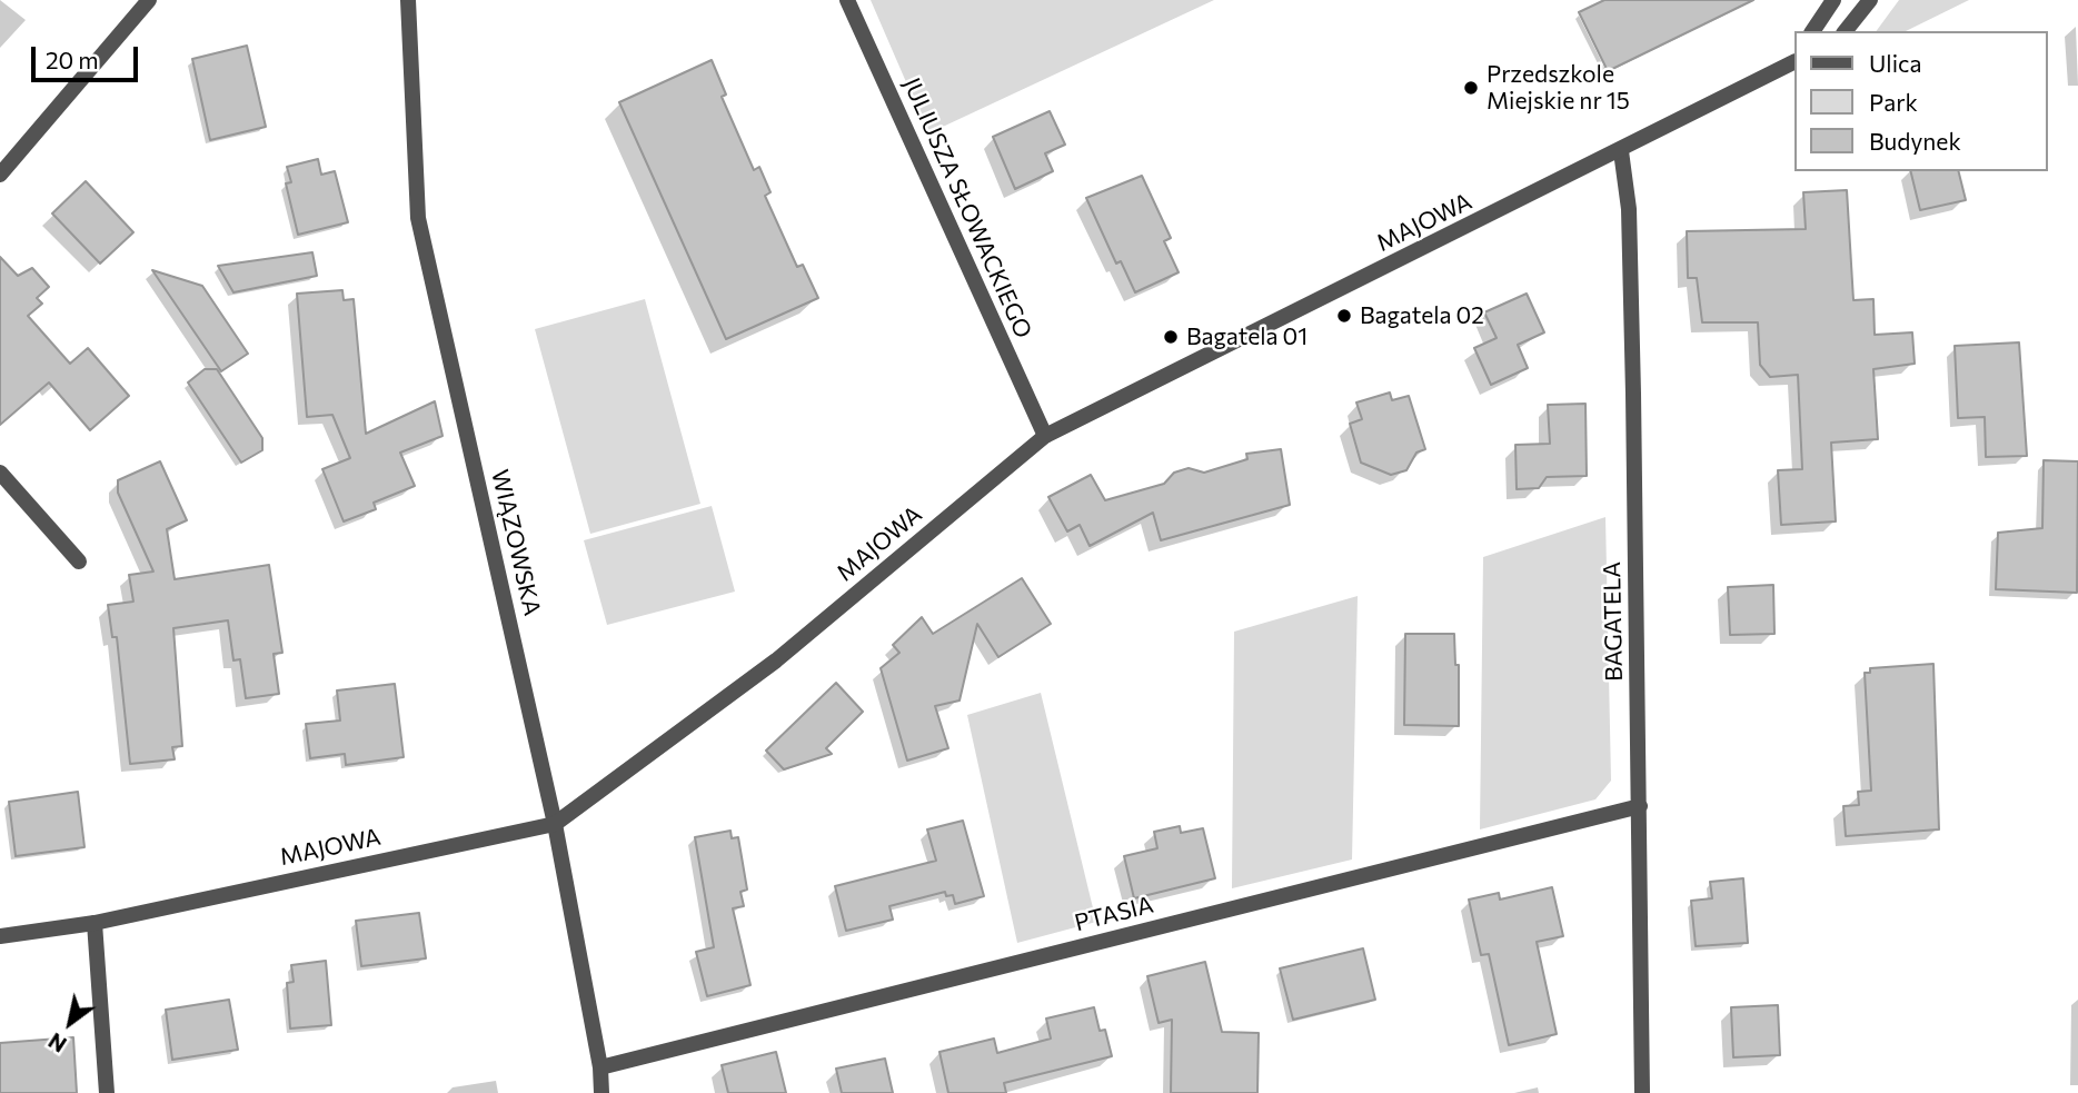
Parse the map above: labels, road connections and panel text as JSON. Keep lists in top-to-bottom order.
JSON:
{
  "streets": {
    "street": [
      "JULIUSZA SŁOWACKIEGO",
      "MAJOWA",
      "WIĄZOWSKA",
      "BAGATELA",
      "PTASIA"
    ]
  },
  "crossings": [
    ["JULIUSZA SŁOWACKIEGO", "MAJOWA"],
    ["MAJOWA", "WIĄZOWSKA"],
    ["MAJOWA", "BAGATELA"],
    ["WIĄZOWSKA", "PTASIA"],
    ["BAGATELA", "PTASIA"]
  ],
  "places": ["Przedszkole Miejskie nr 15", "Bagatela 02", "Bagatela 01"],
  "legend": ["Ulica", "Park", "Budynek"],
  "scale_bar": "20 m",
  "north": "bottom left"
}
